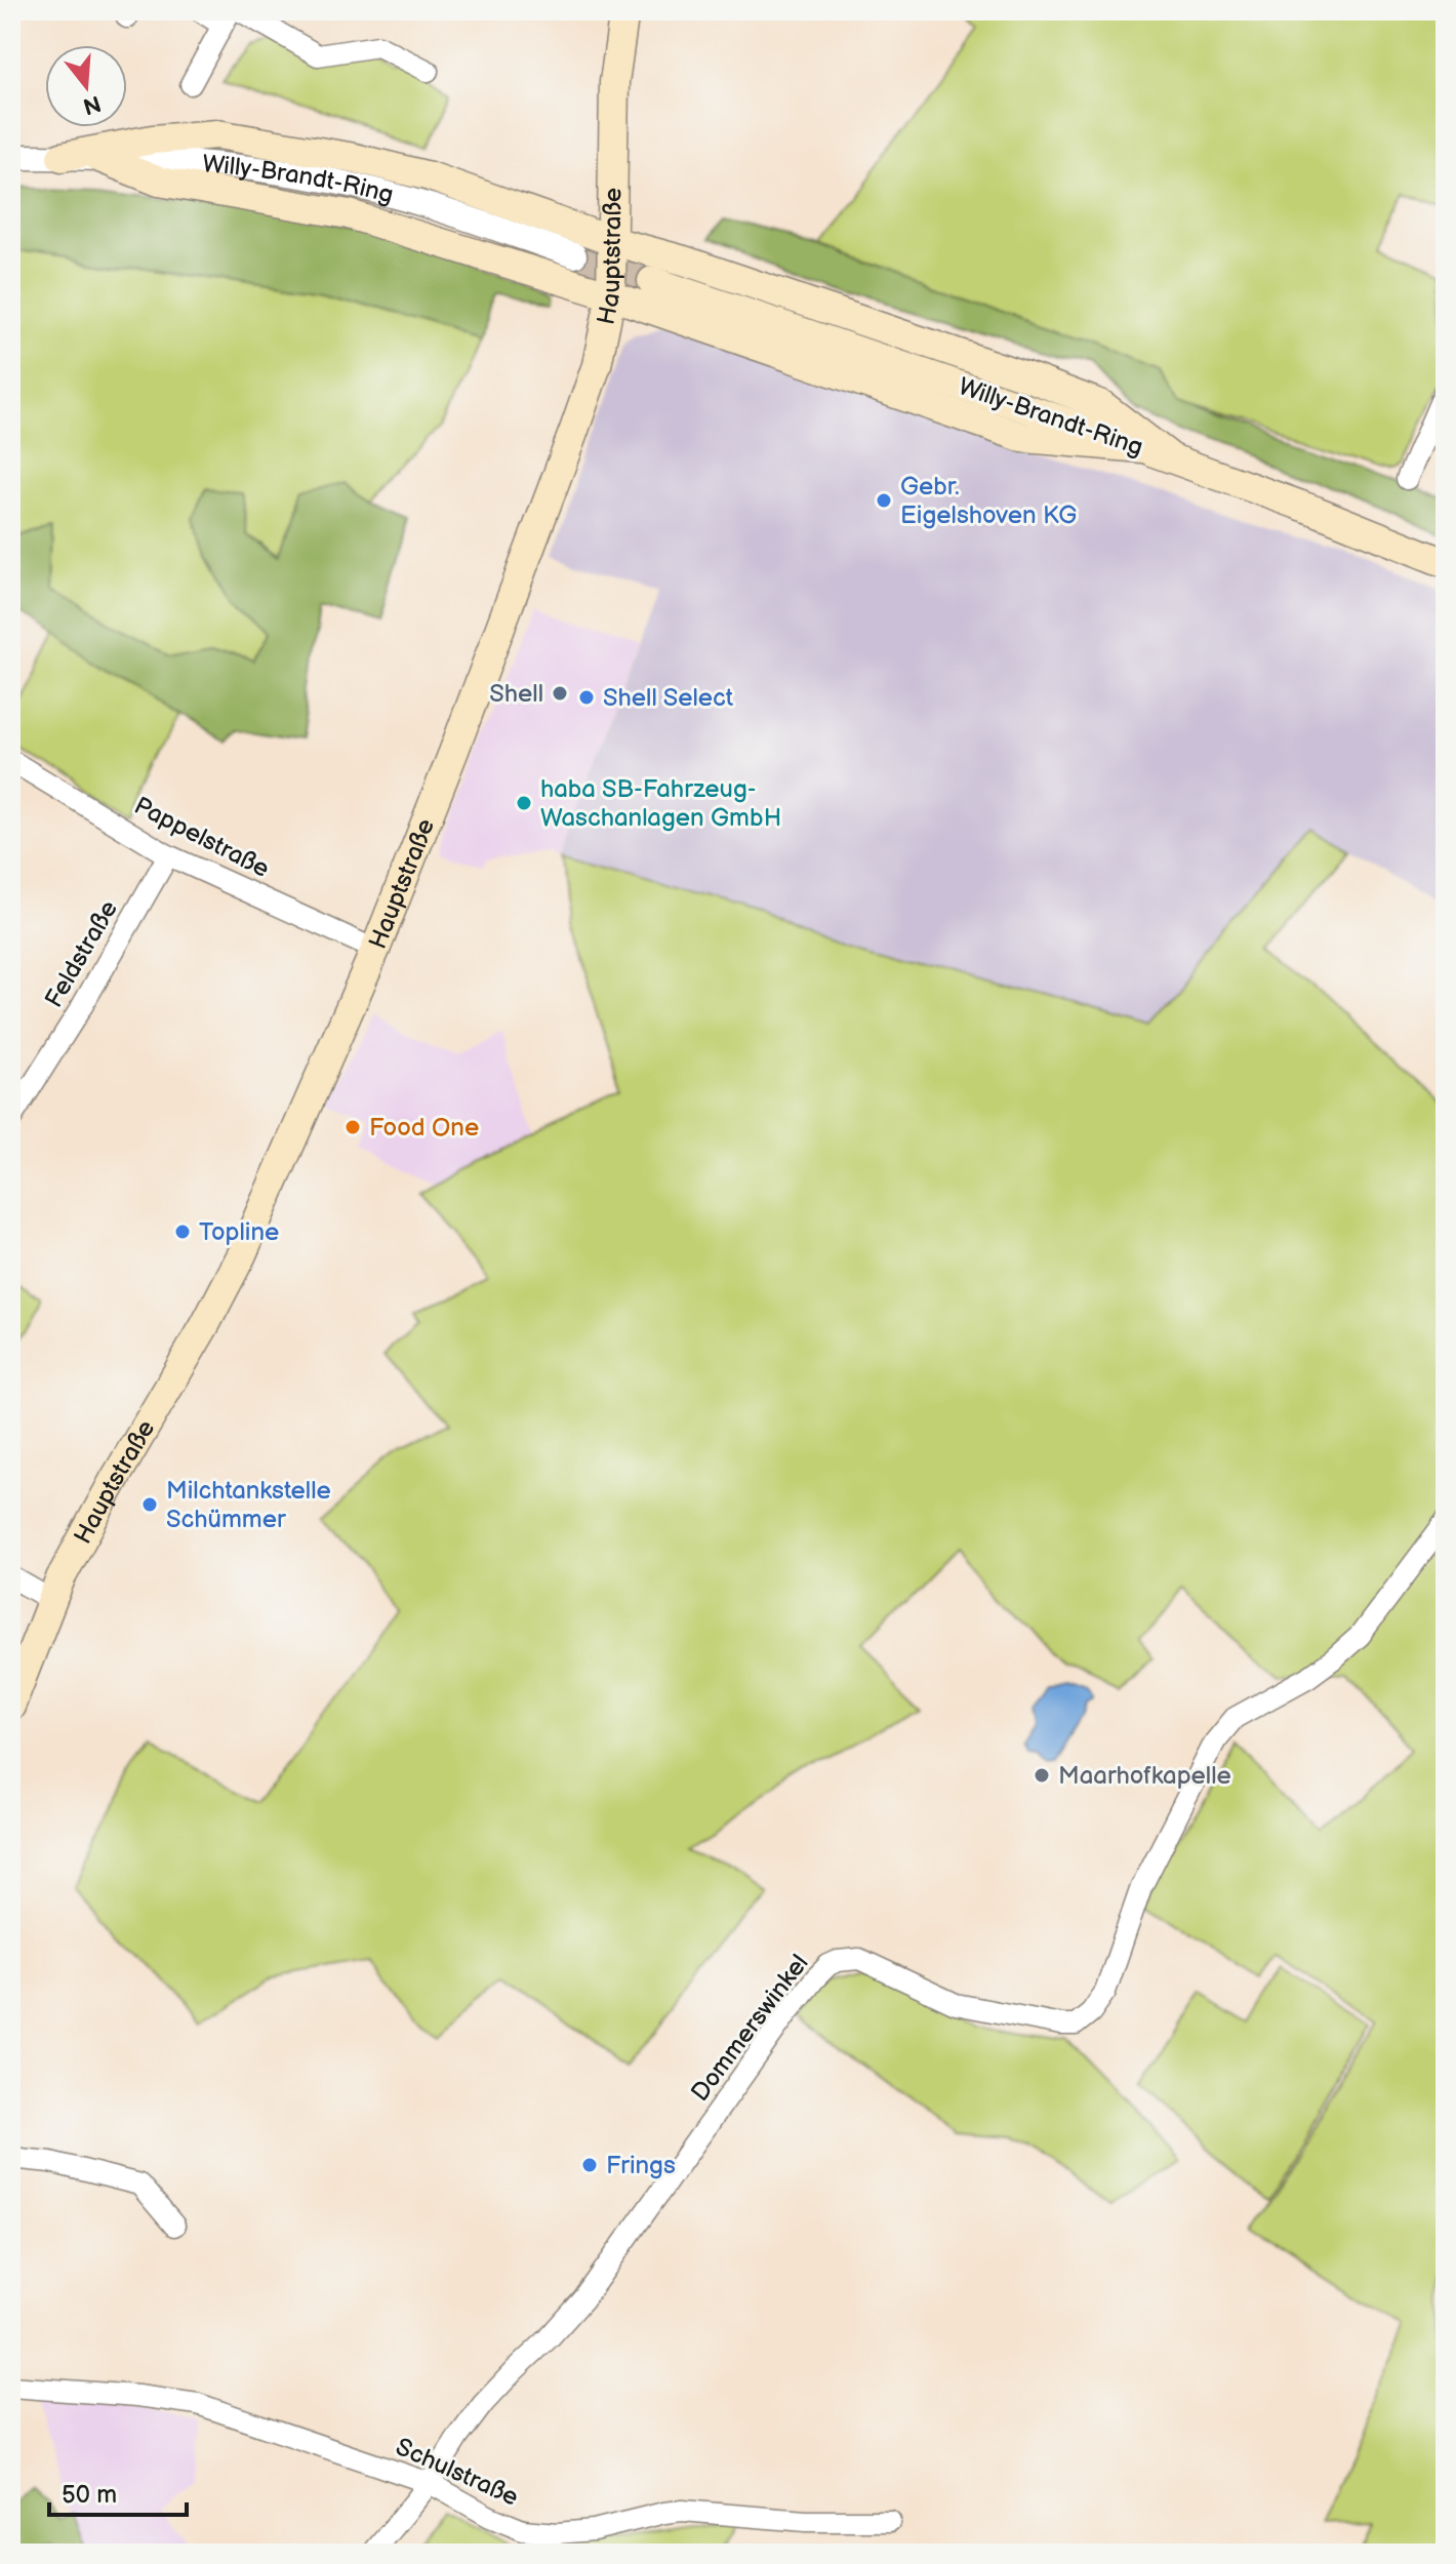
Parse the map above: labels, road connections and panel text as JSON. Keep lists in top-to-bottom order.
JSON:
{
  "streets": {
    "main road": ["Willy-Brandt-Ring", "Hauptstraße"],
    "street": [
      "Pappelstraße",
      "Feldstraße",
      "Dommerswinkel",
      "Schulstraße"
    ]
  },
  "crossings": [
    ["Hauptstraße", "Pappelstraße"],
    ["Pappelstraße", "Feldstraße"],
    ["Dommerswinkel", "Schulstraße"]
  ],
  "places": [
    "Gebr. Eigelshoven KG",
    "Shell",
    "Shell Select",
    "haba SB-Fahrzeug- Waschanlagen GmbH",
    "Food One",
    "Topline",
    "Milchtankstelle Schümmer",
    "Maarhofkapelle",
    "Frings"
  ],
  "scale_bar": "50 m",
  "north": "bottom"
}
